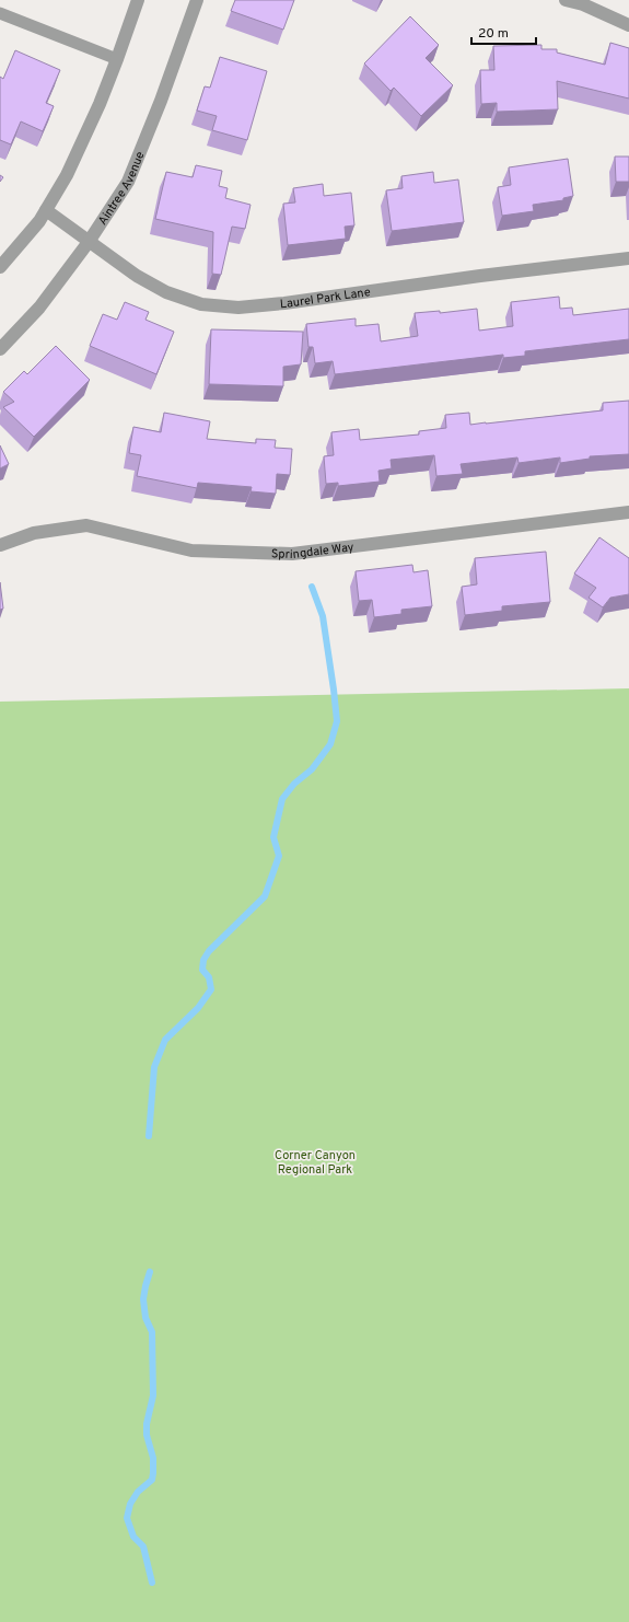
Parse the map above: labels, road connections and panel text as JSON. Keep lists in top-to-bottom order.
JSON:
{
  "streets": {
    "street": ["Aintree Avenue", "Laurel Park Lane", "Springdale Way"]
  },
  "crossings": [
    ["Aintree Avenue", "Laurel Park Lane"]
  ],
  "parks": ["Corner Canyon Regional Park"],
  "scale_bar": "20 m"
}
